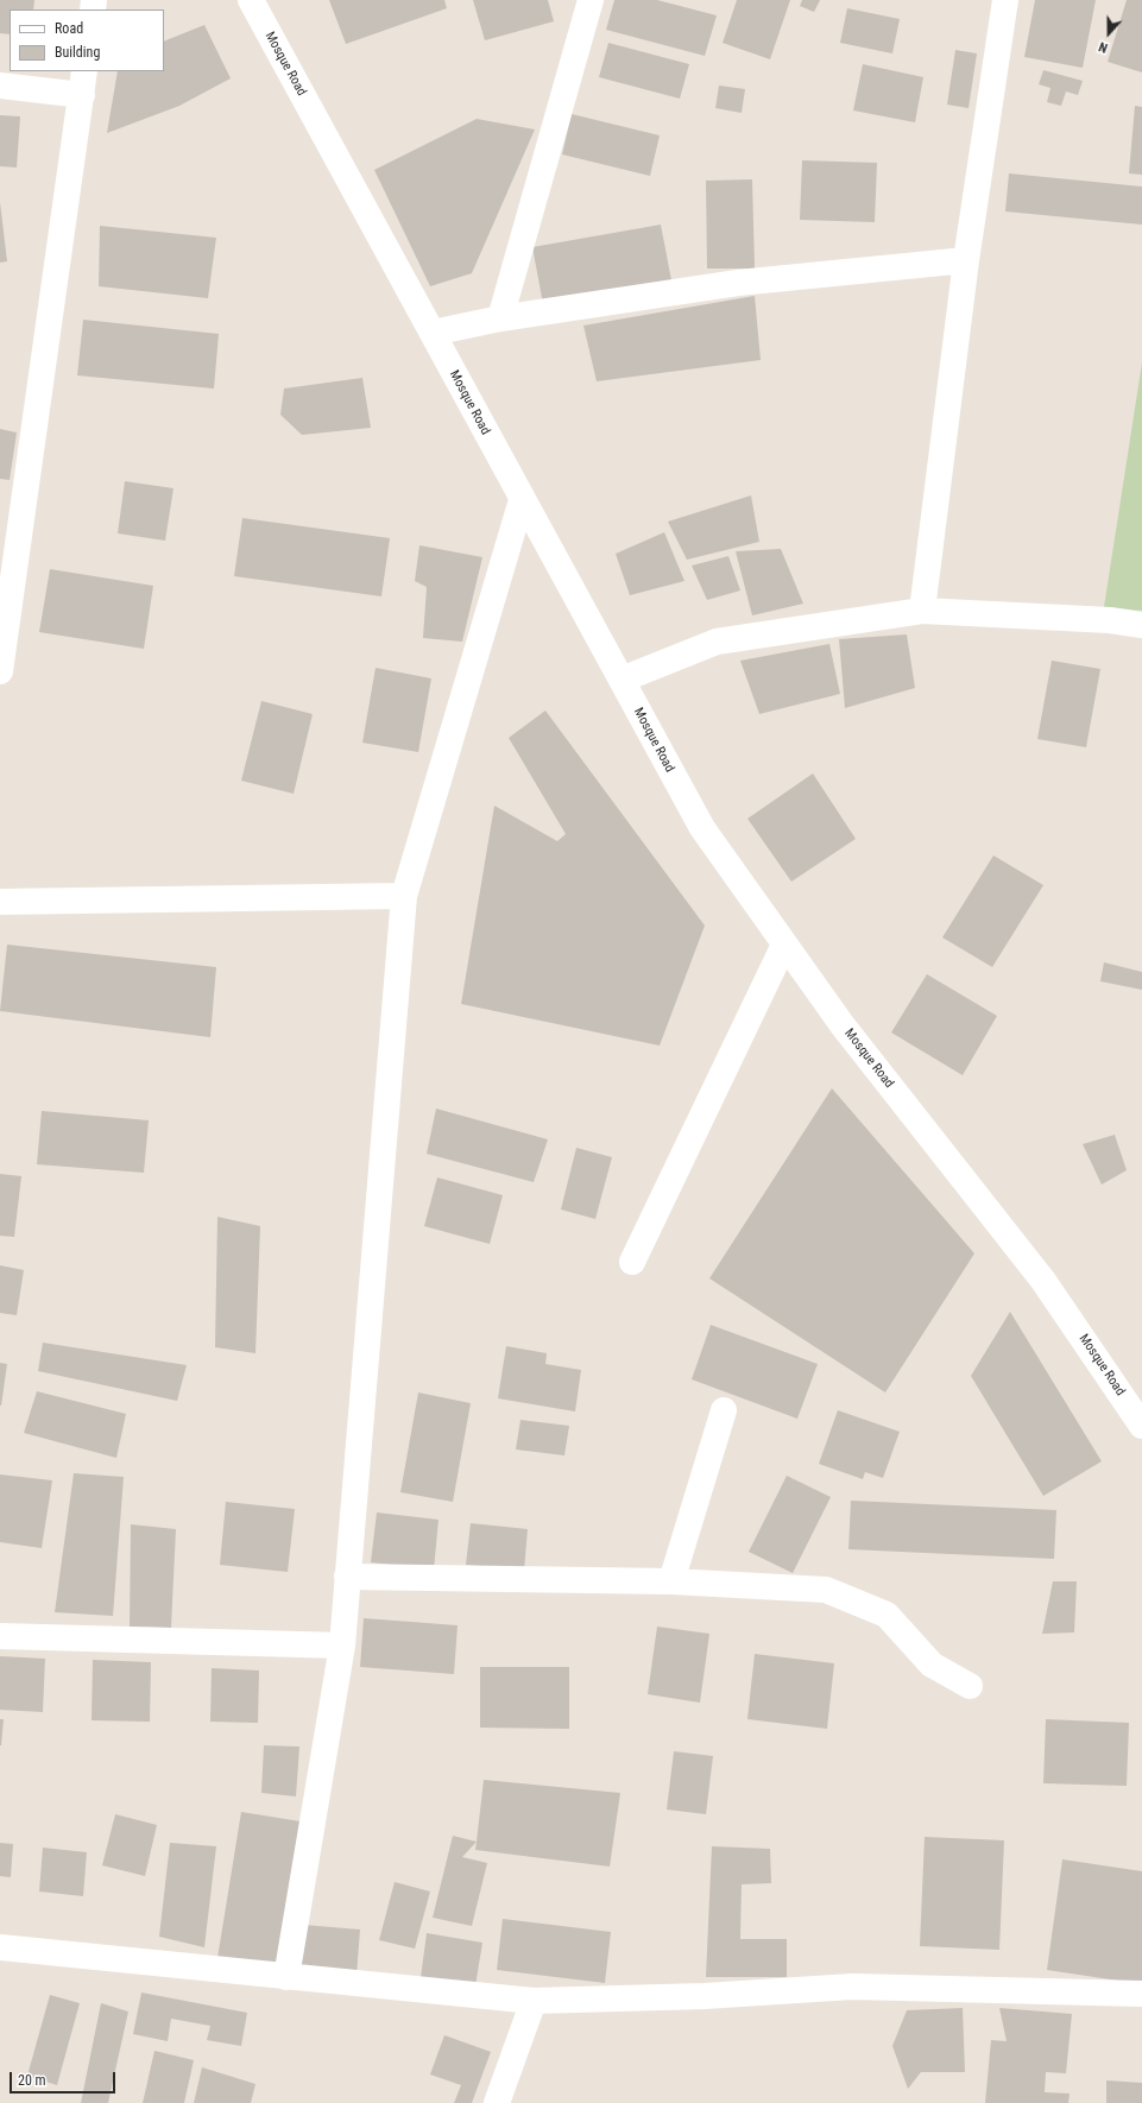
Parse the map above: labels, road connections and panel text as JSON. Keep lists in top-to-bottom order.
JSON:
{
  "streets": {
    "street": ["Mosque Road"]
  },
  "legend": ["Road", "Building"],
  "scale_bar": "20 m",
  "north": "bottom"
}
